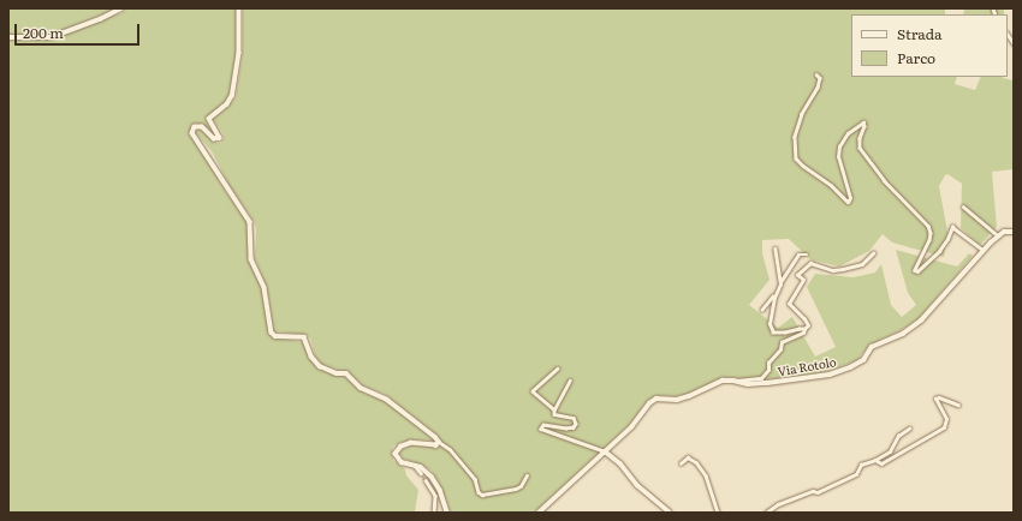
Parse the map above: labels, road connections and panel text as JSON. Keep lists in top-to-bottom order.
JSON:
{
  "streets": {
    "street": ["Via Rotolo"]
  },
  "legend": ["Strada", "Parco"],
  "scale_bar": "200 m"
}
